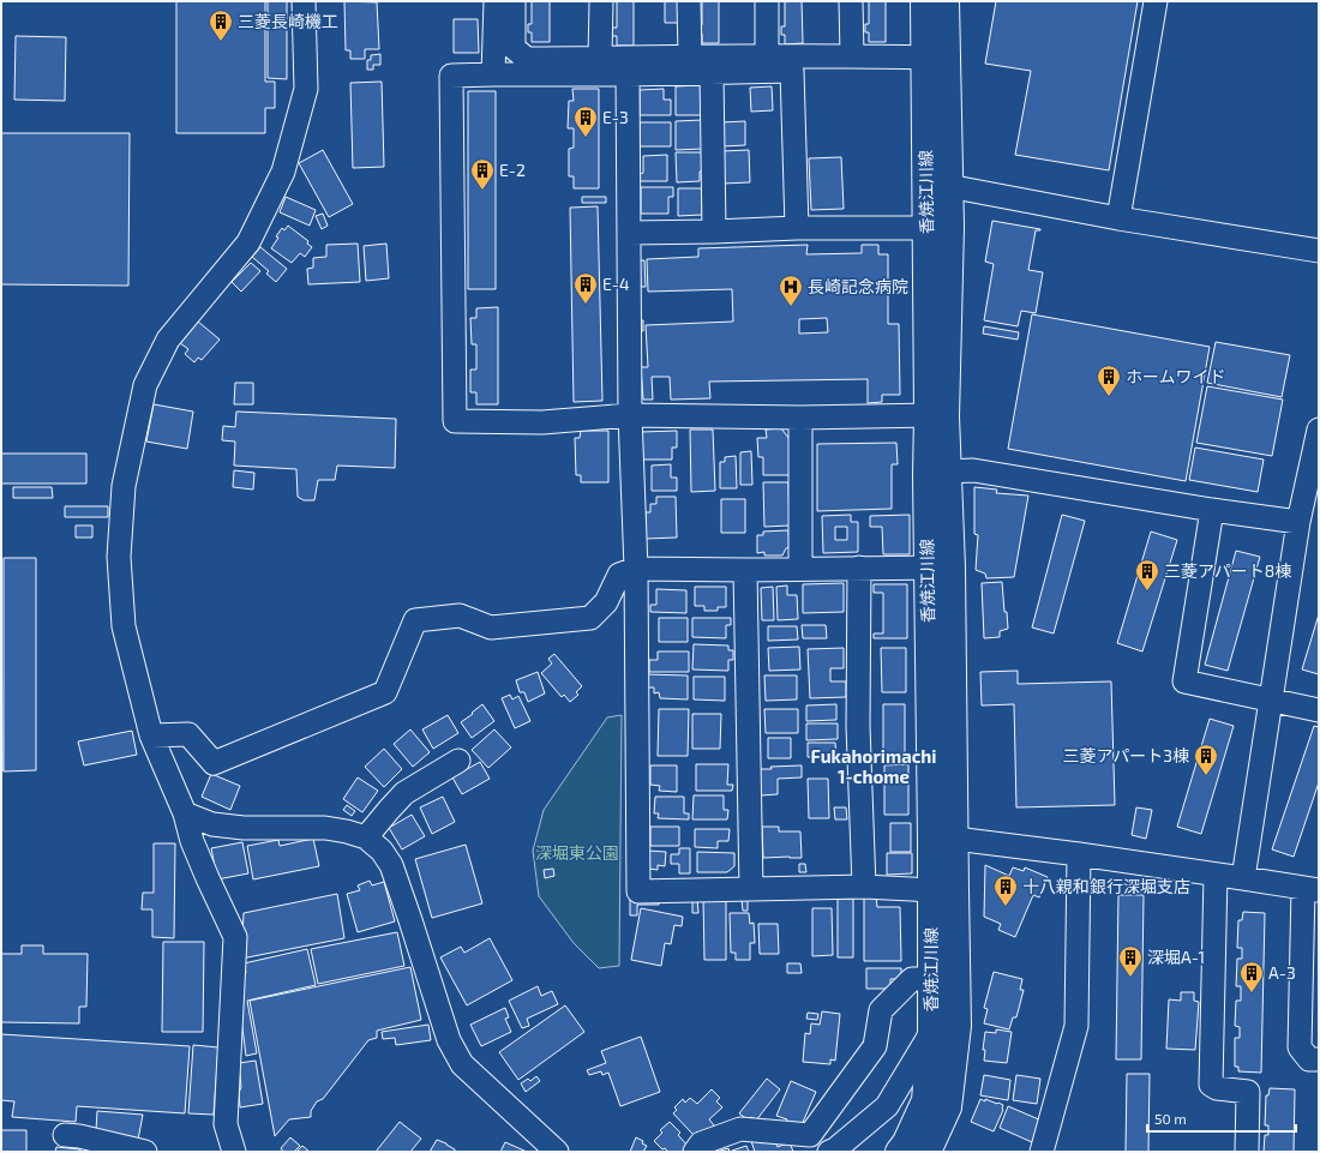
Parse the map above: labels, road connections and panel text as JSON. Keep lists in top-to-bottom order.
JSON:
{
  "streets": {
    "main road": ["香焼江川線"]
  },
  "districts": ["Fukahorimachi 1-chome"],
  "parks": ["深堀東公園"],
  "places": {
    "building": [
      "三菱長崎機工",
      "E-3",
      "E-2",
      "E-4",
      "ホームワイド",
      "三菱アパート8棟",
      "三菱アパート3棟",
      "十八親和銀行深堀支店",
      "深堀A-1",
      "A-3"
    ],
    "hospital": ["長崎記念病院"]
  },
  "scale_bar": "50 m"
}
